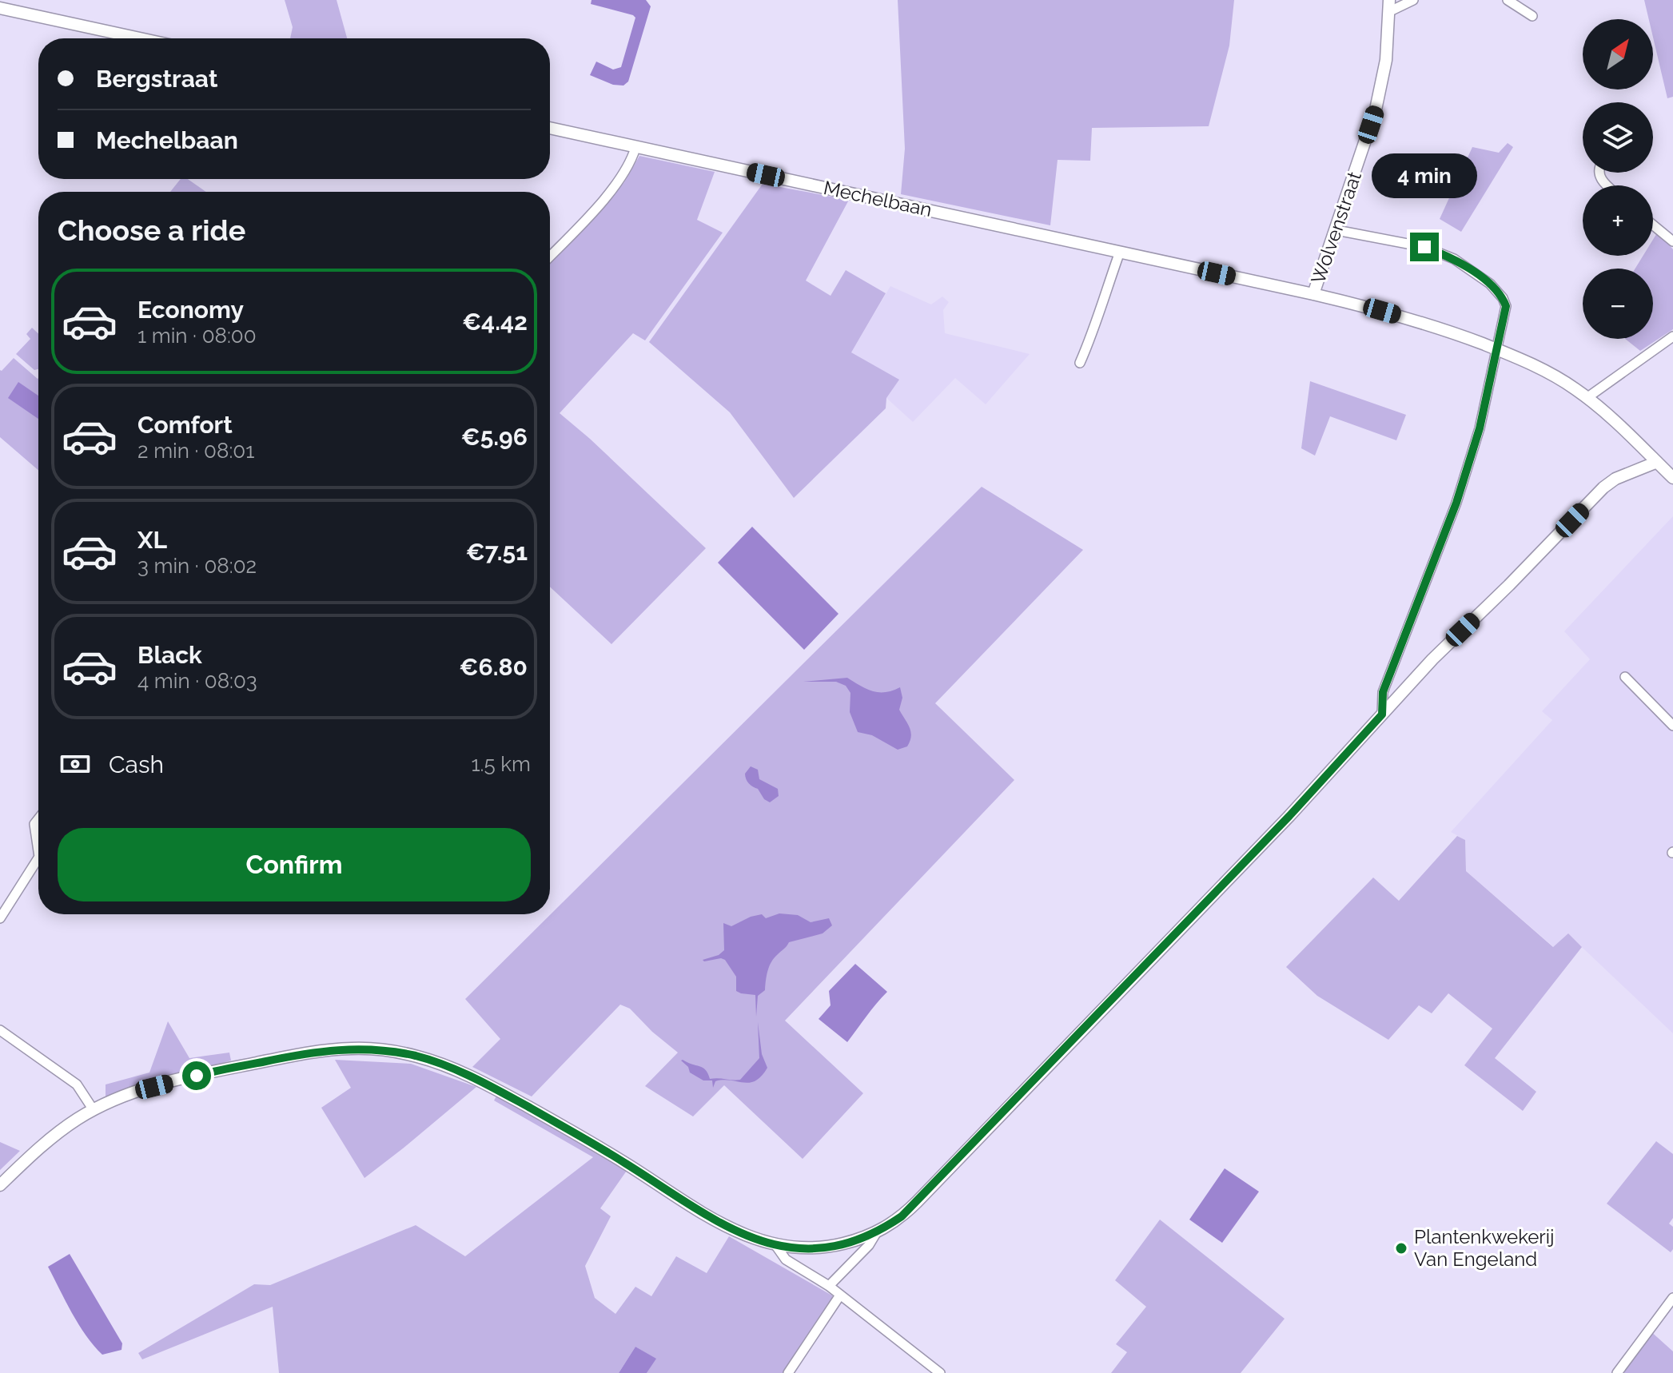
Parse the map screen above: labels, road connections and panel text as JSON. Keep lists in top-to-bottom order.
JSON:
{
  "streets": {
    "street": ["Mechelbaan", "Wolvenstraat"]
  },
  "crossings": [
    ["Mechelbaan", "Wolvenstraat"]
  ],
  "places": ["Plantenkwekerij Van Engeland"],
  "north": "top right",
  "page": {
    "map_buttons": ["+", "−"],
    "banner": ["Bergstraat", "Mechelbaan"],
    "bubble": "4 min",
    "heading": "Choose a ride",
    "list": [
      {
        "name": "Economy",
        "note": "1 min · 08:00",
        "value": "€4.42"
      },
      {
        "name": "Comfort",
        "note": "2 min · 08:01",
        "value": "€5.96"
      },
      {
        "name": "XL",
        "note": "3 min · 08:02",
        "value": "€7.51"
      },
      {
        "name": "Black",
        "note": "4 min · 08:03",
        "value": "€6.80"
      }
    ],
    "pay": ["Cash", "1.5 km"],
    "buttons": "Confirm"
  }
}
